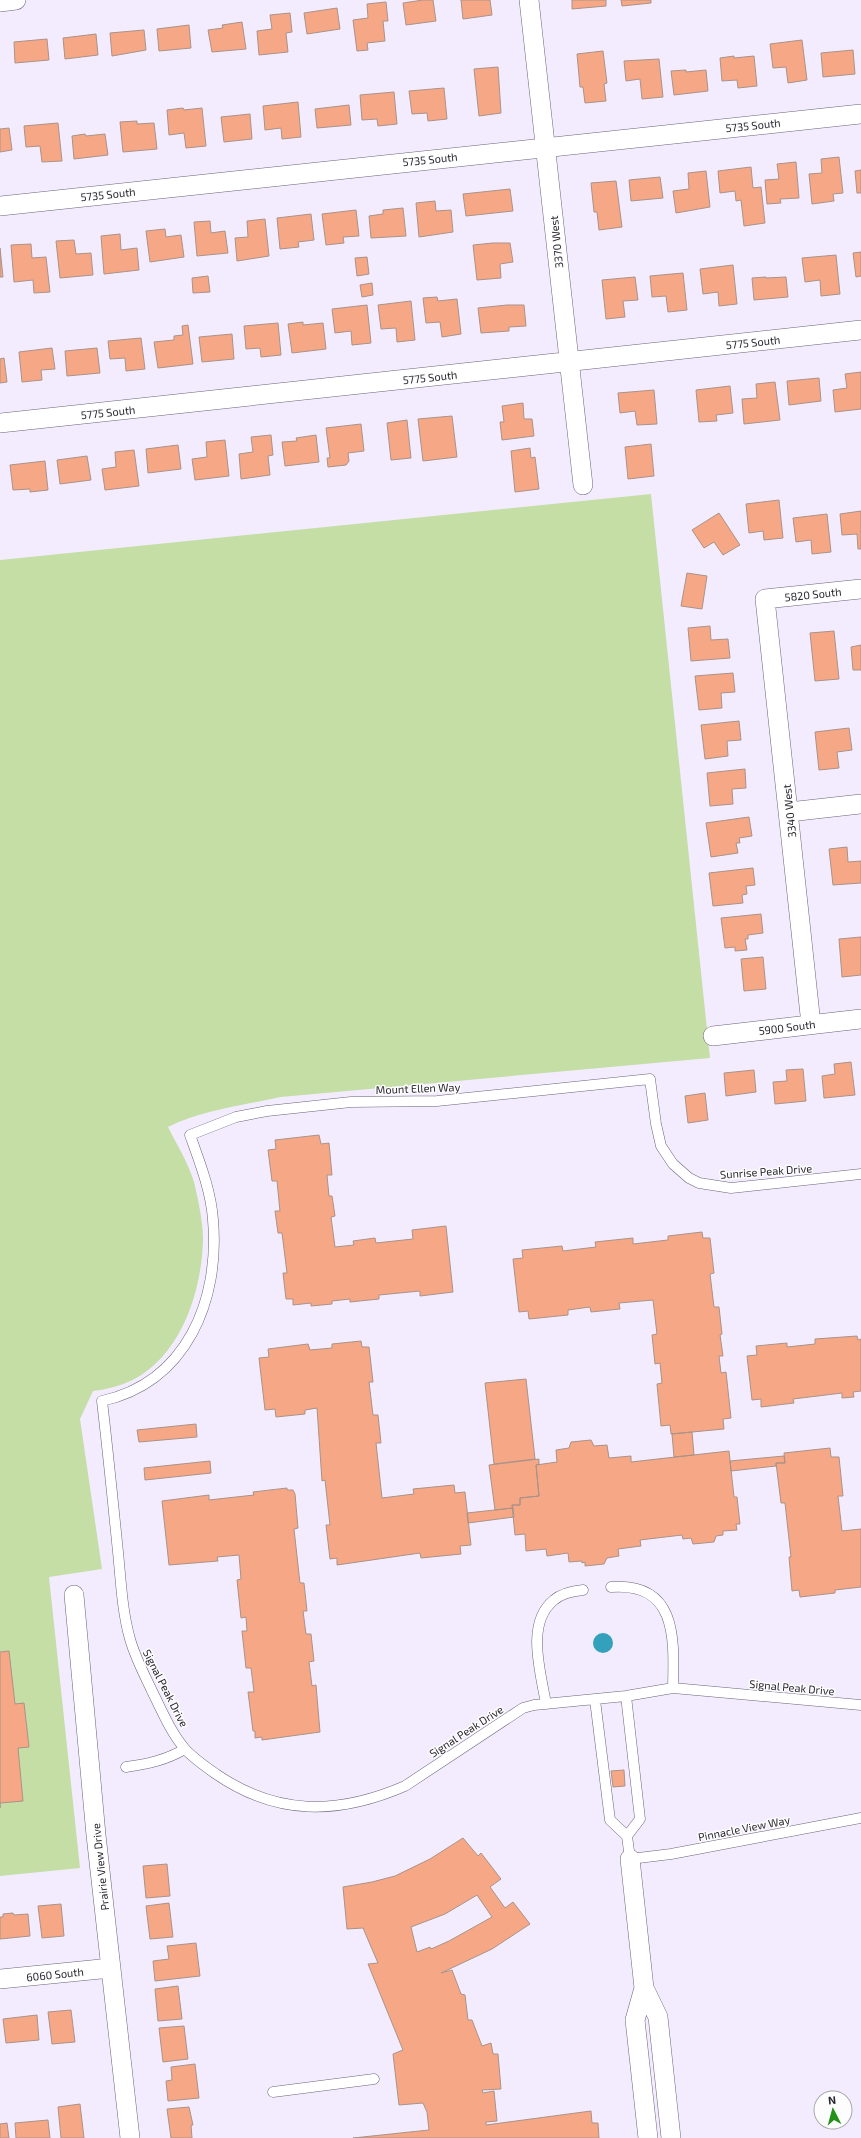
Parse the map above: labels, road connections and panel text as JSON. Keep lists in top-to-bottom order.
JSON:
{
  "streets": {
    "street": [
      "5735 South",
      "3370 West",
      "5775 South",
      "5820 South",
      "3340 West",
      "5900 South",
      "Prairie View Drive",
      "6060 South"
    ],
    "lane": [
      "Mount Ellen Way",
      "Sunrise Peak Drive",
      "Signal Peak Drive",
      "Pinnacle View Way"
    ]
  },
  "crossings": [
    ["5735 South", "3370 West"],
    ["3370 West", "5775 South"],
    ["5820 South", "3340 West"],
    ["3340 West", "5900 South"],
    ["Mount Ellen Way", "Sunrise Peak Drive"],
    ["Mount Ellen Way", "Signal Peak Drive"],
    ["Prairie View Drive", "6060 South"]
  ],
  "north": "top"
}
